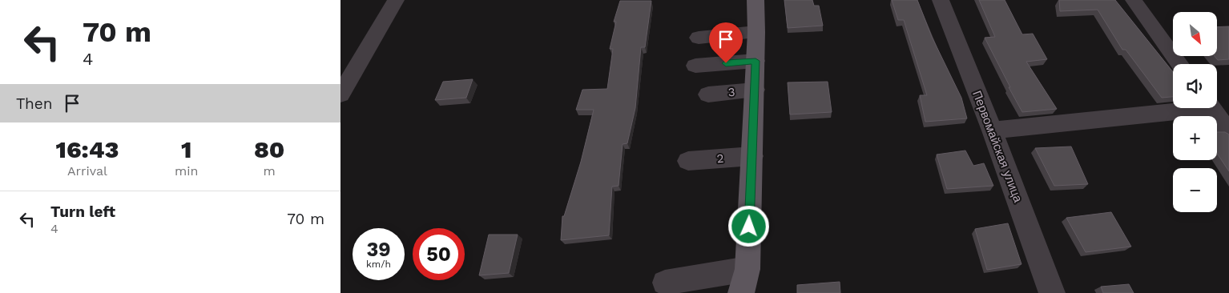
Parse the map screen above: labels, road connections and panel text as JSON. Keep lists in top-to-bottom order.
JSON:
{
  "streets": {
    "street": ["3", "Первомайская улица", "2"]
  },
  "north": "bottom right",
  "page": {
    "turn": ["70 m", "4"],
    "map_buttons": ["+", "−"],
    "then": "Then",
    "eta": [
      "16:43",
      "Arrival",
      "1",
      "min",
      "80",
      "m"
    ],
    "list": [
      {
        "name": "Turn left",
        "note": "4",
        "value": "70 m"
      }
    ],
    "speed": "39 km/h",
    "limit": "50"
  }
}
